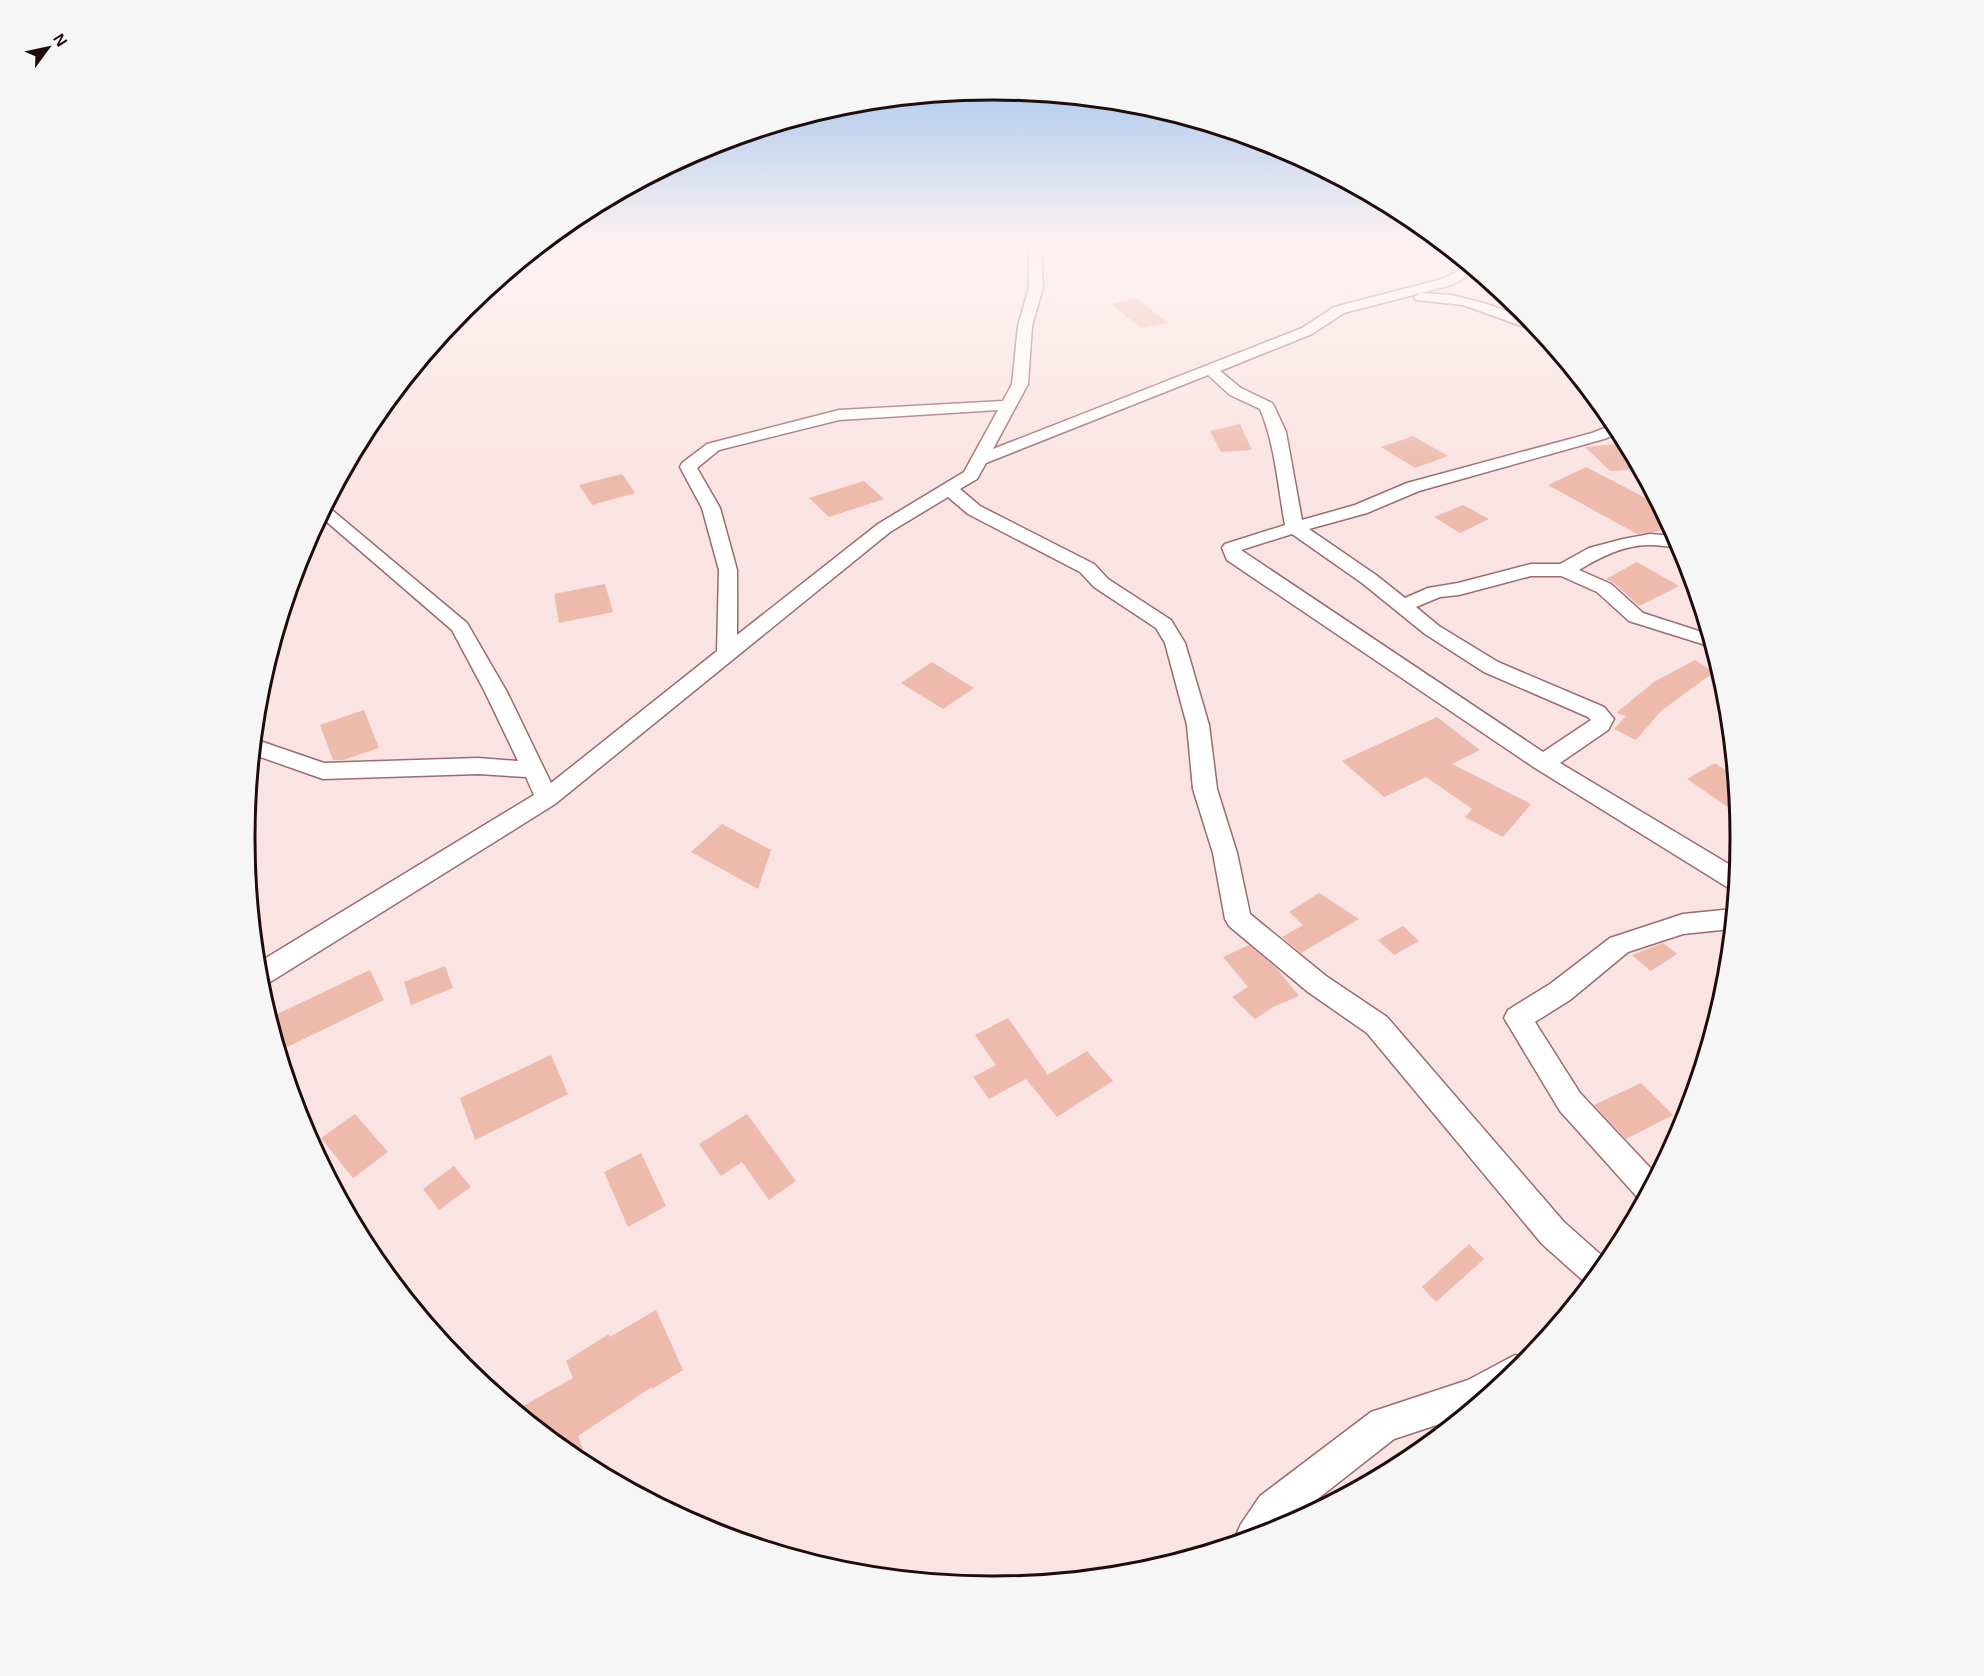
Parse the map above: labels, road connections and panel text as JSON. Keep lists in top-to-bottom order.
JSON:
{
  "north": "top right"
}
